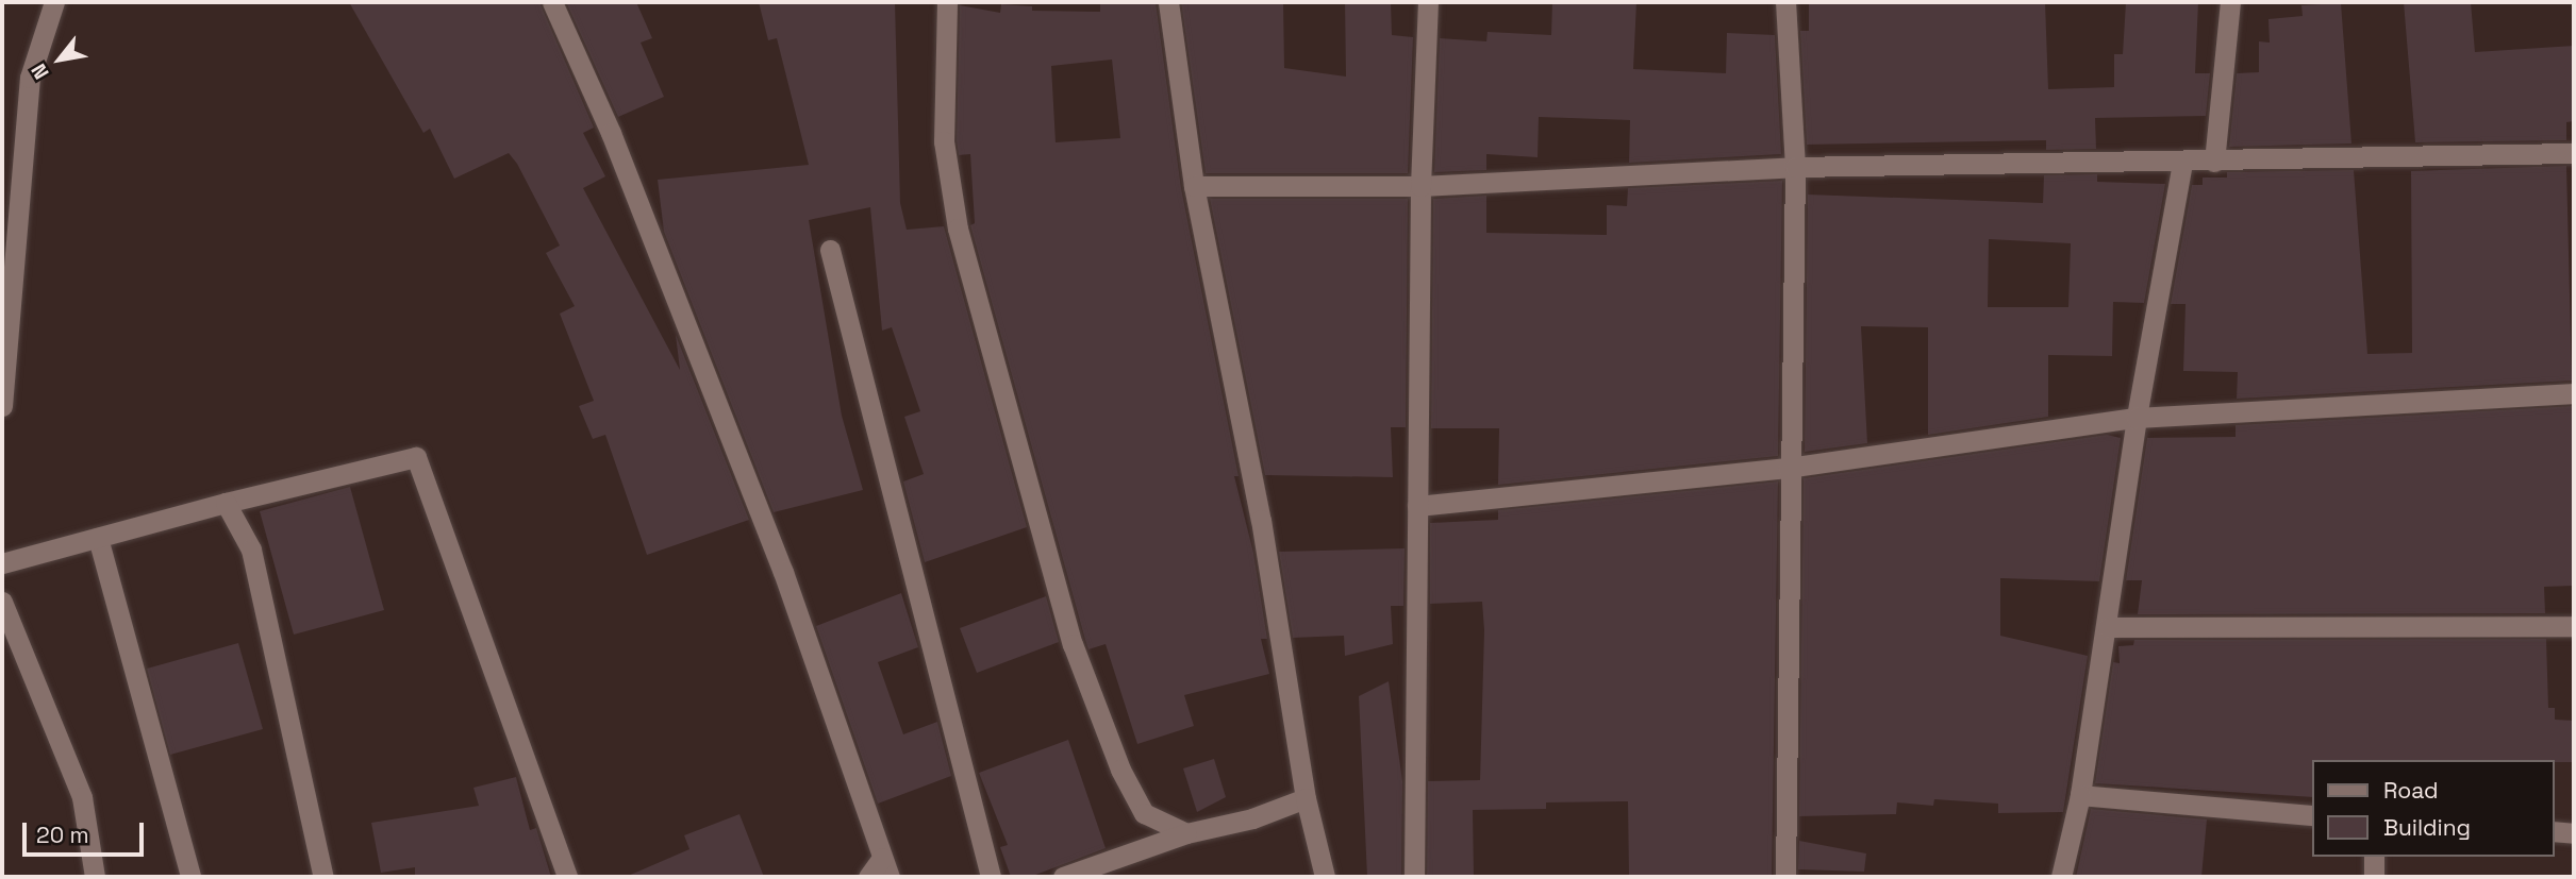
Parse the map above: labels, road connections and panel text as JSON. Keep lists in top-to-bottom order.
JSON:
{
  "legend": ["Road", "Building"],
  "scale_bar": "20 m",
  "north": "bottom left"
}
